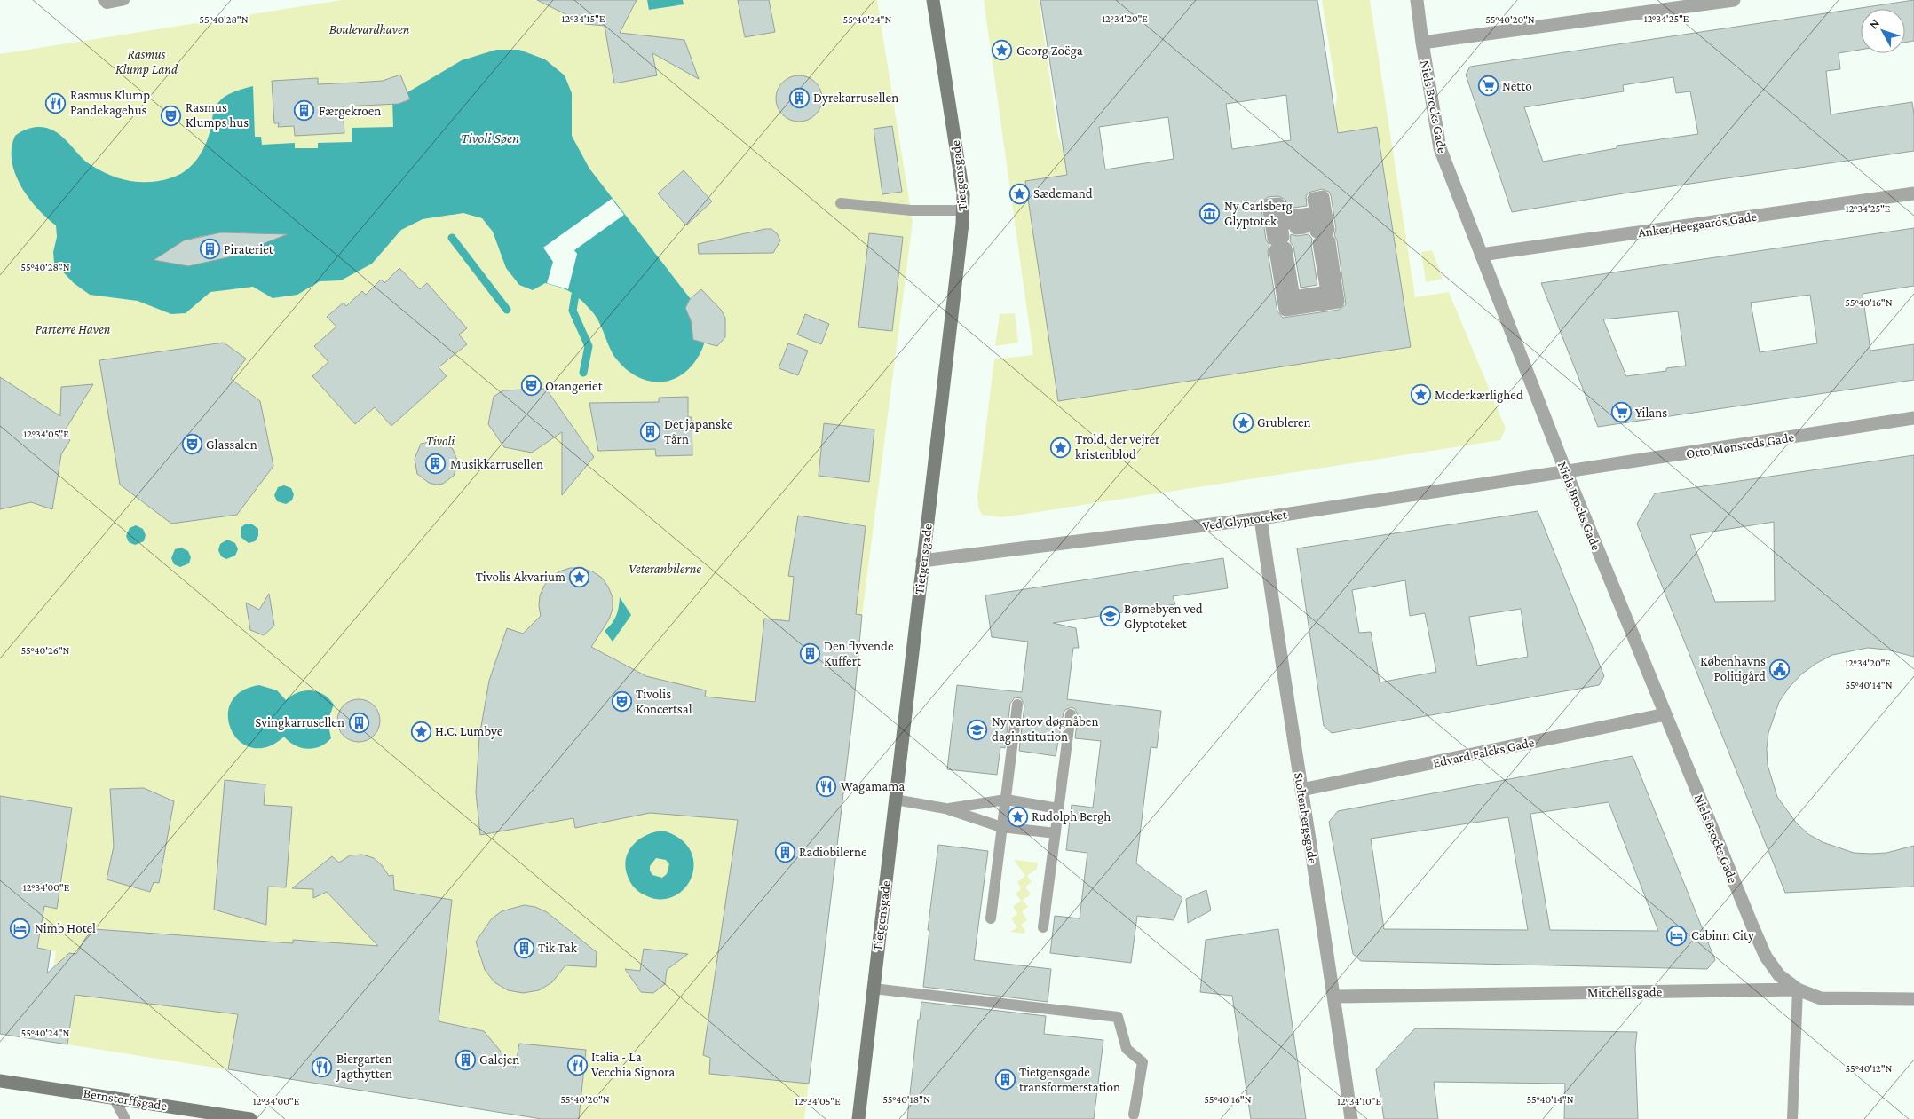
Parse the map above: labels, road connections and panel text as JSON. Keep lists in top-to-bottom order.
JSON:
{
  "streets": {
    "street": [
      "Niels Brocks Gade",
      "Tietgensgade",
      "Anker Heegaards Gade",
      "Otto Mønsteds Gade",
      "Ved Glyptoteket",
      "Edvard Falcks Gade",
      "Stoltenbergsgade",
      "Mitchellsgade",
      "Bernstorffsgade"
    ]
  },
  "crossings": [
    ["Niels Brocks Gade", "Anker Heegaards Gade"],
    ["Niels Brocks Gade", "Otto Mønsteds Gade"],
    ["Niels Brocks Gade", "Ved Glyptoteket"],
    ["Niels Brocks Gade", "Edvard Falcks Gade"],
    ["Niels Brocks Gade", "Mitchellsgade"],
    ["Tietgensgade", "Ved Glyptoteket"],
    ["Otto Mønsteds Gade", "Ved Glyptoteket"],
    ["Ved Glyptoteket", "Stoltenbergsgade"],
    ["Edvard Falcks Gade", "Stoltenbergsgade"],
    ["Stoltenbergsgade", "Mitchellsgade"]
  ],
  "water": ["Tivoli Søen"],
  "parks": [
    "Boulevardhaven",
    "Rasmus Klump Land",
    "Parterre Haven",
    "Tivoli",
    "Veteranbilerne"
  ],
  "places": {
    "place": [
      "Georg Zoëga",
      "Sædemand",
      "Moderkærlighed",
      "Grubleren",
      "Trold, der vejrer kristenblod",
      "Tivolis Akvarium",
      "H.C. Lumbye",
      "Rudolph Bergh"
    ],
    "supermarket": ["Netto", "Yilans"],
    "building": [
      "Dyrekarrusellen",
      "Færgekroen",
      "Pirateriet",
      "Det japanske Tårn",
      "Musikkarrusellen",
      "Den flyvende Kuffert",
      "Svingkarrusellen",
      "Radiobilerne",
      "Tik Tak",
      "Galejen",
      "Tietgensgade transformerstation"
    ],
    "restaurant": [
      "Rasmus Klump Pandekagehus",
      "Wagamama",
      "Italia - La Vecchia Signora",
      "Biergarten Jagthytten"
    ],
    "theatre": [
      "Rasmus Klumps hus",
      "Orangeriet",
      "Glassalen",
      "Tivolis Koncertsal"
    ],
    "museum": ["Ny Carlsberg Glyptotek"],
    "school or university": ["Børnebyen ved Glyptoteket", "Ny vartov døgnåben daginstitution"],
    "public building": ["Københavns Politigård"],
    "hotel": ["Nimb Hotel", "Cabinn City"]
  },
  "north": "top left",
  "coordinates": [
    "12°34'25\"E",
    "12°34'15\"E",
    "12°34'20\"E",
    "55°40'28\"N",
    "55°40'24\"N",
    "55°40'20\"N",
    "55°40'16\"N",
    "12°34'05\"E",
    "55°40'26\"N",
    "55°40'14\"N",
    "12°34'00\"E",
    "55°40'12\"N",
    "55°40'18\"N",
    "12°34'10\"E"
  ]
}
